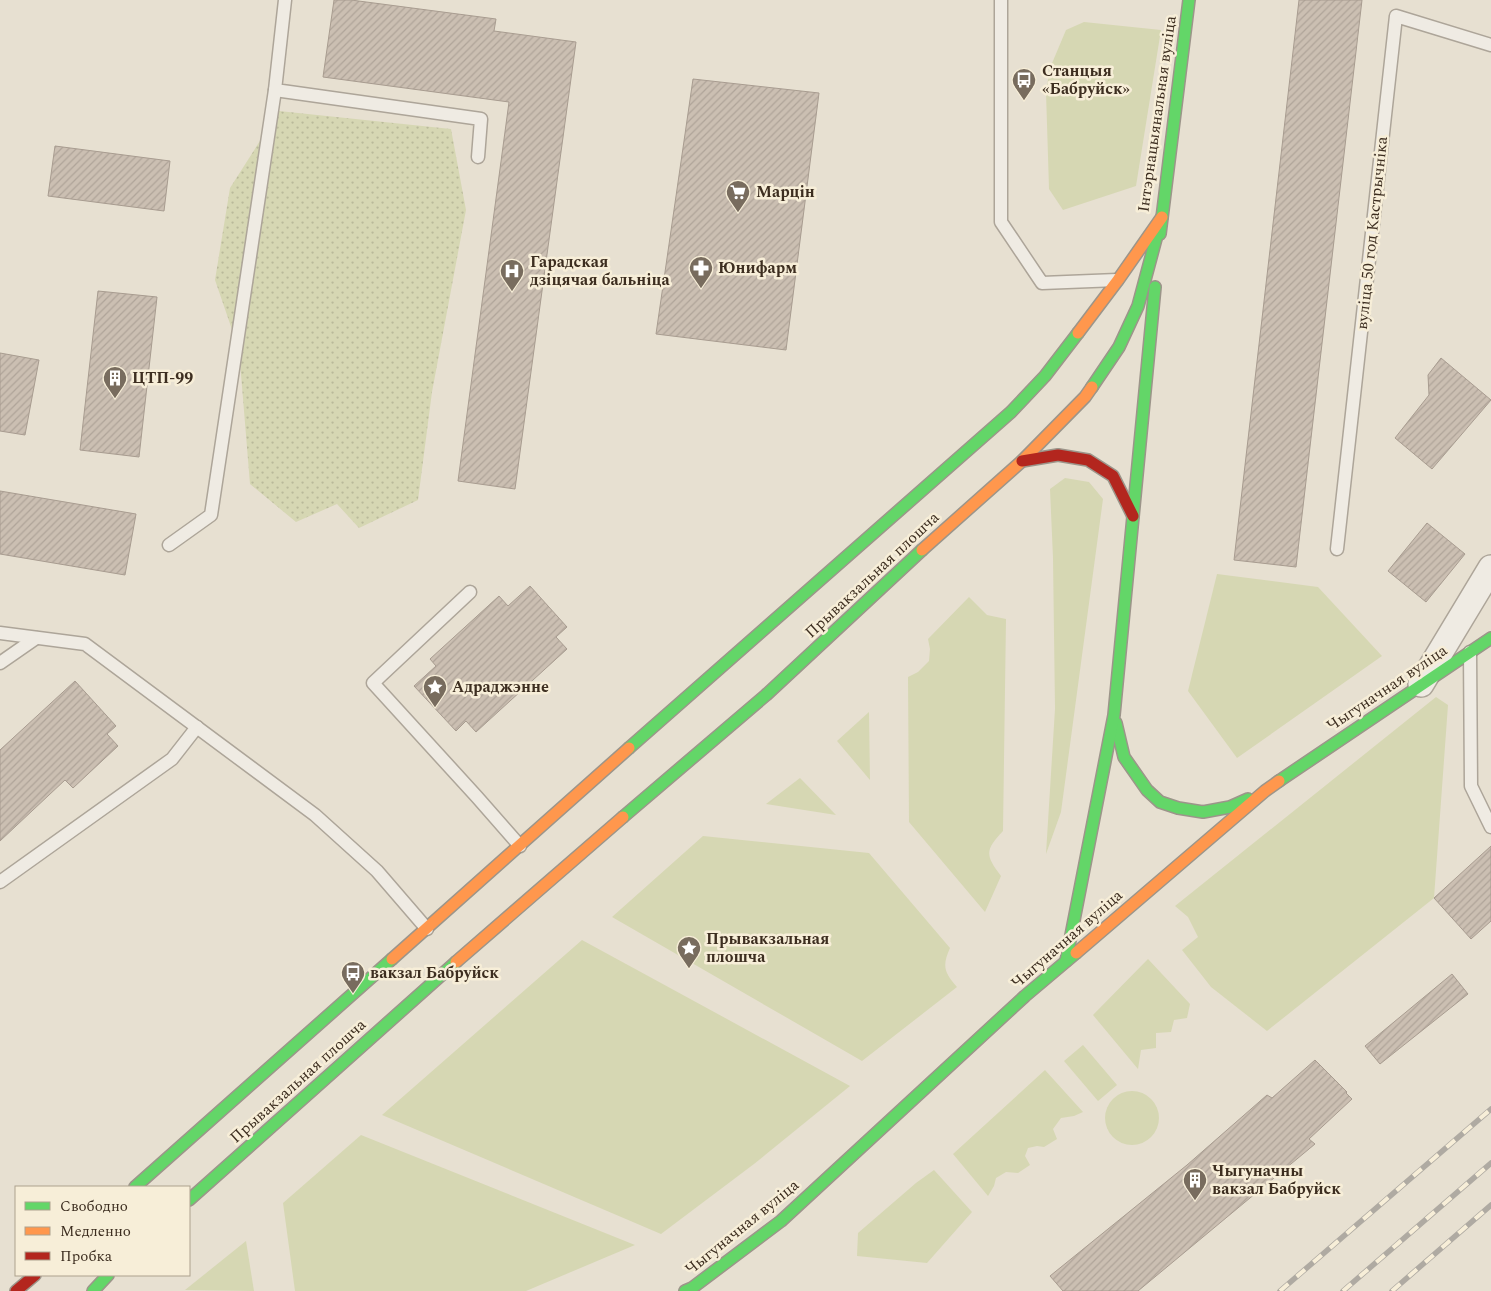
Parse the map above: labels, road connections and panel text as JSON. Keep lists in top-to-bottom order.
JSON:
{
  "streets": {
    "main road": ["Інтэрнацыянальная вуліца", "Прывакзальная плошча", "Чыгуначная вуліца"],
    "lane": ["вуліца 50 год Кастрычніка"]
  },
  "crossings": [
    ["Інтэрнацыянальная вуліца", "Прывакзальная плошча"]
  ],
  "places": {
    "bus stop": ["Станцыя «Бабруйск»", "вакзал Бабруйск"],
    "supermarket": ["Марцін"],
    "pharmacy": ["Юнифарм"],
    "hospital": ["Гарадская дзіцячая бальніца"],
    "building": ["ЦТП-99", "Чыгуначны вакзал Бабруйск"],
    "place": ["Адраджэнне", "Прывакзальная плошча"]
  },
  "legend": ["Свободно", "Медленно", "Пробка"]
}
